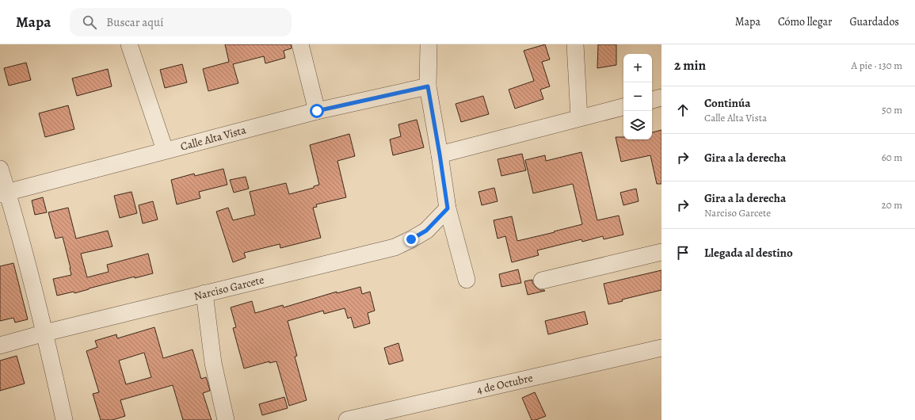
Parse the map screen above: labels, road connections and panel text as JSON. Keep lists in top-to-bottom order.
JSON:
{
  "streets": {
    "street": ["Calle Alta Vista", "Narciso Garcete", "4 de Octubre"]
  },
  "page": {
    "header": "Mapa",
    "search": "Buscar aquí",
    "nav": ["Mapa", "Cómo llegar", "Guardados"],
    "heading": ["2 min", "A pie · 130 m"],
    "map_buttons": ["+", "−"],
    "list": [
      ["Continúa", "Calle Alta Vista", "50 m"],
      ["Gira a la derecha", "60 m"],
      ["Gira a la derecha", "Narciso Garcete", "20 m"],
      "Llegada al destino"
    ]
  }
}
